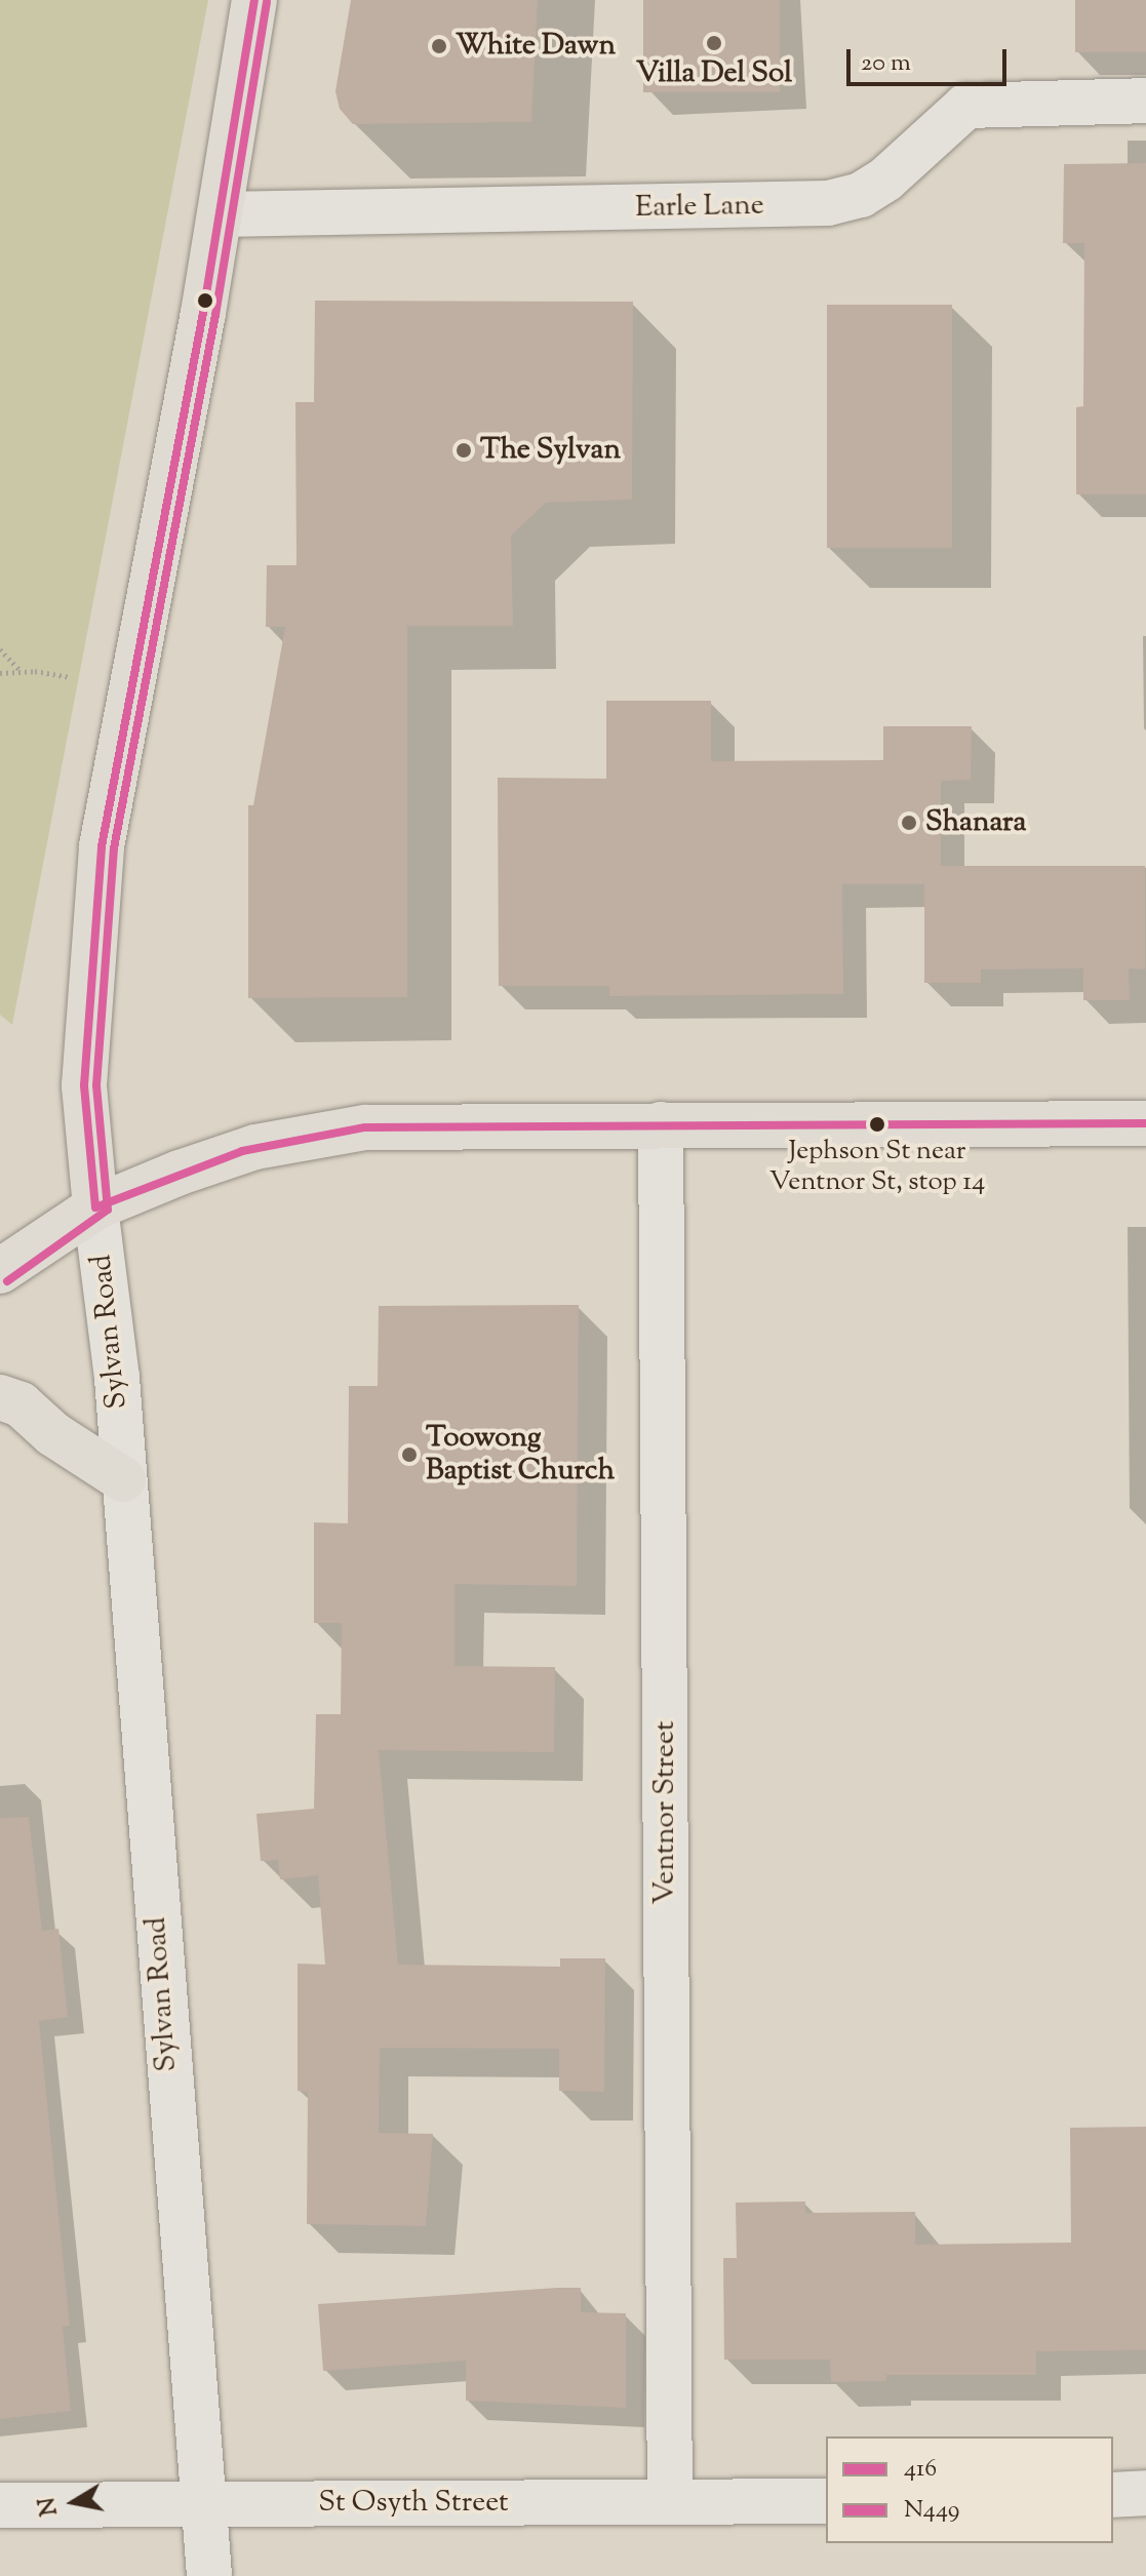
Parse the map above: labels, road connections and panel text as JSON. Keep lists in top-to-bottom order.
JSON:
{
  "streets": {
    "main road": ["Sylvan Road"],
    "street": ["Earle Lane", "Ventnor Street", "St Osyth Street"]
  },
  "crossings": [
    ["Earle Lane", "Sylvan Road"],
    ["Sylvan Road", "St Osyth Street"],
    ["Ventnor Street", "St Osyth Street"]
  ],
  "places": [
    "Villa Del Sol",
    "White Dawn",
    "The Sylvan",
    "Shanara",
    "Jephson St near Ventnor St, stop 14",
    "Toowong Baptist Church"
  ],
  "lines": ["transit line 416", "transit line N449"],
  "legend": ["416", "N449"],
  "scale_bar": "20 m",
  "north": "left"
}
